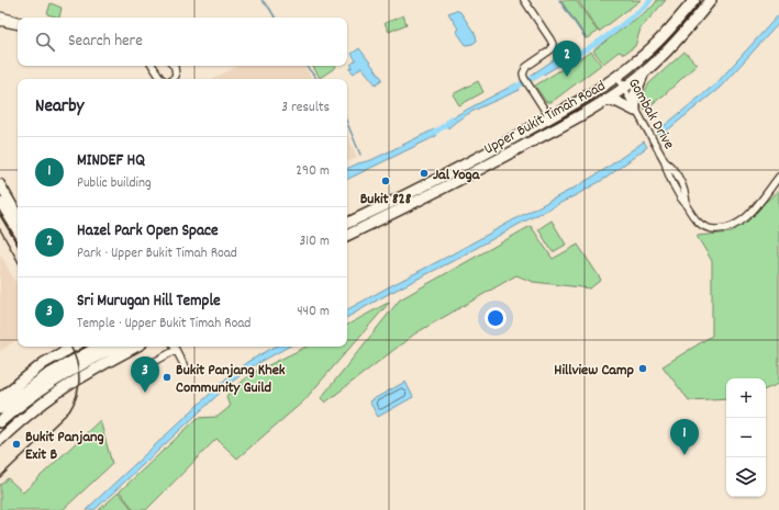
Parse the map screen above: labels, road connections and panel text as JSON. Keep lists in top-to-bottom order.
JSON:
{
  "streets": {
    "highway": ["Upper Bukit Timah Road"],
    "street": ["Gombak Drive"]
  },
  "crossings": [
    ["Gombak Drive", "Upper Bukit Timah Road"]
  ],
  "places": [
    "Jal Yoga",
    "Bukit 828",
    "Hillview Camp",
    "Bukit Panjang Khek Community Guild",
    "Bukit Panjang Exit B"
  ],
  "page": {
    "search": "Search here",
    "pins": ["2", "3", "1"],
    "heading": ["Nearby", "3 results"],
    "list": [
      {
        "mark": "1",
        "name": "MINDEF HQ",
        "note": "Public building",
        "value": "290 m"
      },
      {
        "mark": "2",
        "name": "Hazel Park Open Space",
        "note": "Park · Upper Bukit Timah Road",
        "value": "310 m"
      },
      {
        "mark": "3",
        "name": "Sri Murugan Hill Temple",
        "note": "Temple · Upper Bukit Timah Road",
        "value": "440 m"
      }
    ],
    "map_buttons": ["+", "−"]
  }
}
